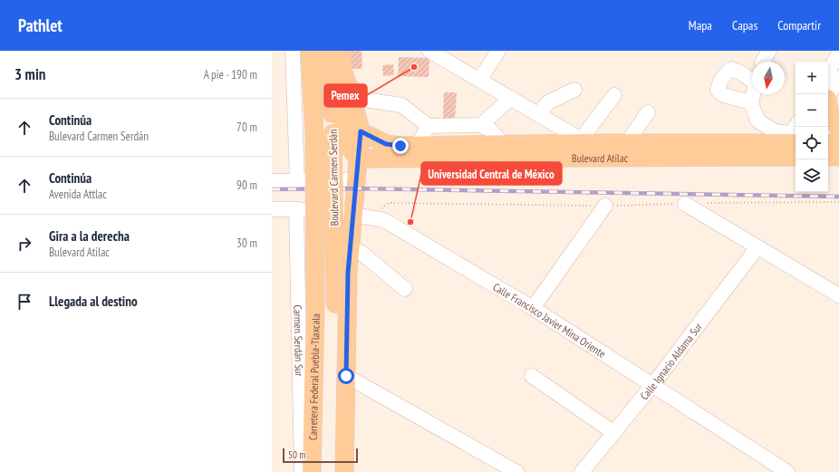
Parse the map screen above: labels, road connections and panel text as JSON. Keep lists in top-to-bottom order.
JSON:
{
  "streets": {
    "main road": ["Bulevard Atilac", "Boulevard Carmen Serdán", "Carretera Federal Puebla-Tlaxcala"],
    "street": ["Calle Francisco Javier Mina Oriente", "Carmen Serdán Sur", "Calle Ignacio Aldama Sur"]
  },
  "crossings": [
    ["Boulevard Carmen Serdán", "Carretera Federal Puebla-Tlaxcala"],
    ["Calle Francisco Javier Mina Oriente", "Carmen Serdán Sur"],
    ["Calle Francisco Javier Mina Oriente", "Calle Ignacio Aldama Sur"]
  ],
  "places": ["Pemex", "Universidad Central de México"],
  "scale_bar": "50 m",
  "north": "bottom",
  "page": {
    "header": "Pathlet",
    "nav": ["Mapa", "Capas", "Compartir"],
    "heading": ["3 min", "A pie · 190 m"],
    "map_buttons": ["+", "−"],
    "list": [
      ["Continúa", "Bulevard Carmen Serdán", "70 m"],
      ["Continúa", "Avenida Attlac", "90 m"],
      ["Gira a la derecha", "Bulevard Atilac", "30 m"],
      "Llegada al destino"
    ],
    "scale": "50 m"
  }
}
